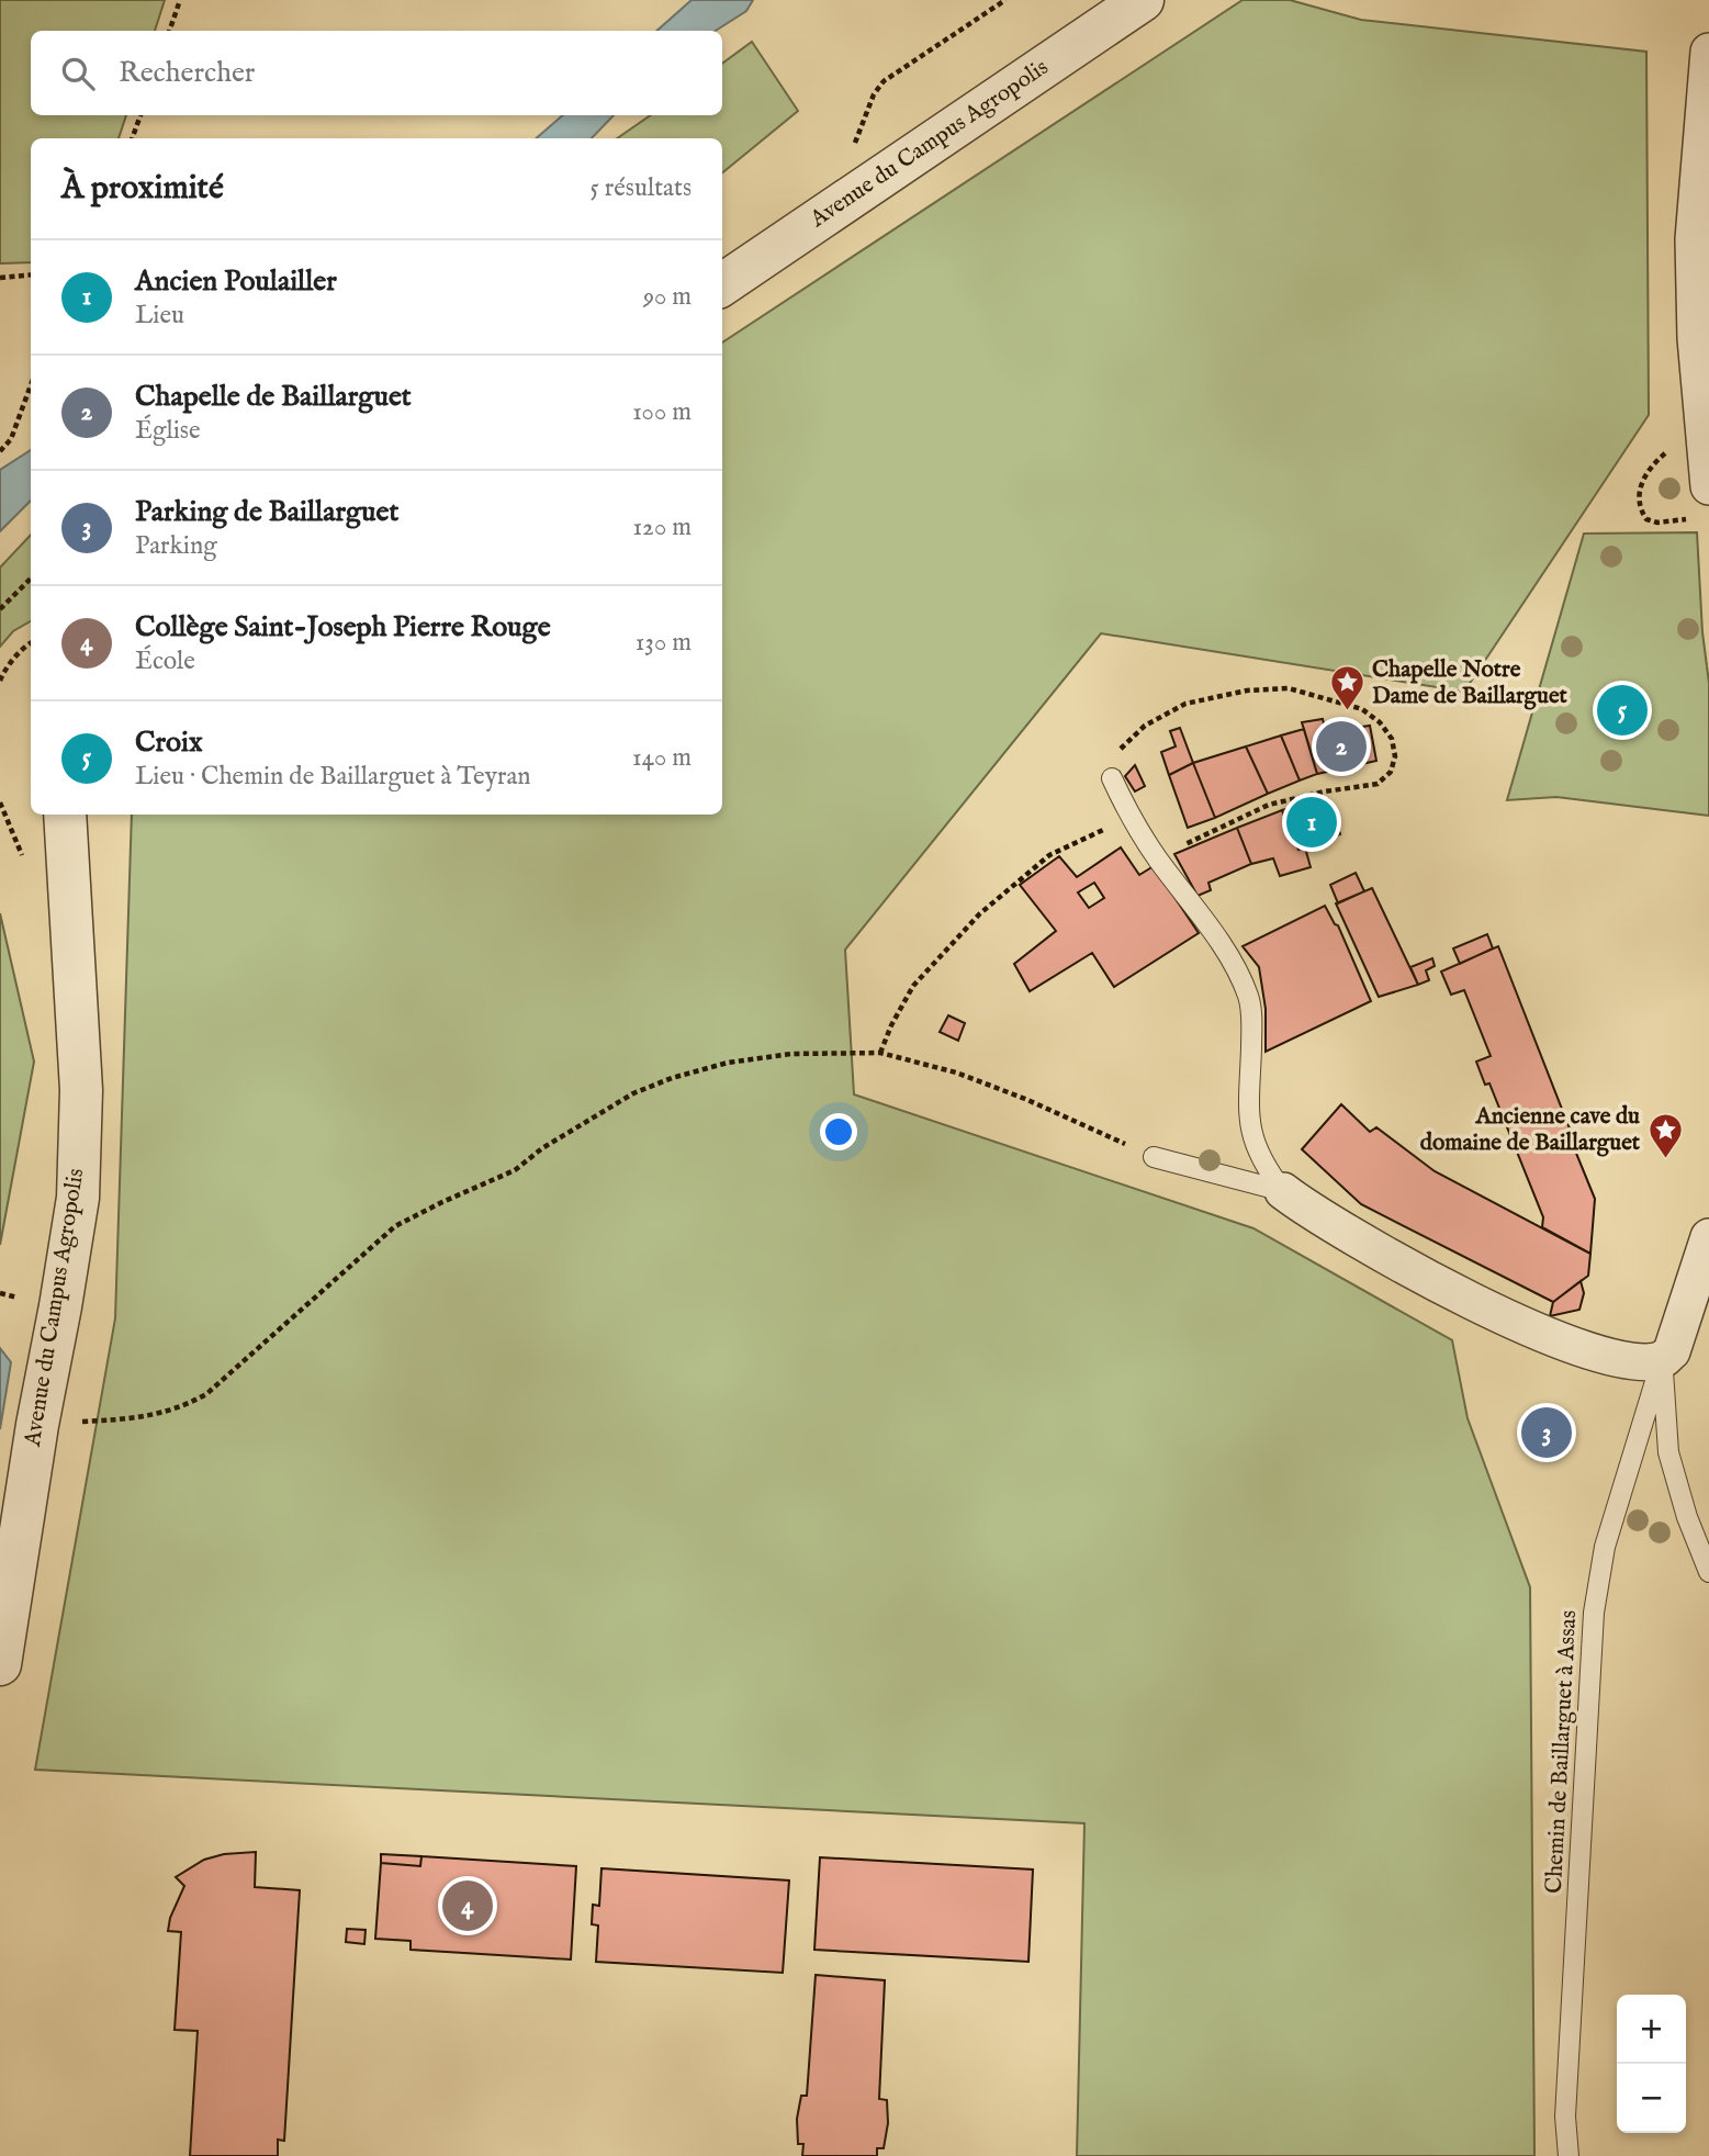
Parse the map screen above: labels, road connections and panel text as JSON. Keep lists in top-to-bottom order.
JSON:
{
  "streets": {
    "street": ["Avenue du Campus Agropolis"],
    "lane": ["Chemin de Baillarguet à Assas"]
  },
  "places": {
    "place": ["Chapelle Notre Dame de Baillarguet", "Ancienne cave du domaine de Baillarguet"]
  },
  "page": {
    "search": "Rechercher",
    "heading": ["À proximité", "5 résultats"],
    "list": [
      {
        "mark": "1",
        "name": "Ancien Poulailler",
        "note": "Lieu",
        "value": "90 m"
      },
      {
        "mark": "2",
        "name": "Chapelle de Baillarguet",
        "note": "Église",
        "value": "100 m"
      },
      {
        "mark": "3",
        "name": "Parking de Baillarguet",
        "note": "Parking",
        "value": "120 m"
      },
      {
        "mark": "4",
        "name": "Collège Saint-Joseph Pierre Rouge",
        "note": "École",
        "value": "130 m"
      },
      {
        "mark": "5",
        "name": "Croix",
        "note": "Lieu · Chemin de Baillarguet à Teyran",
        "value": "140 m"
      }
    ],
    "pins": [
      "5",
      "2",
      "1",
      "3",
      "4"
    ],
    "map_buttons": ["+", "−"]
  }
}
